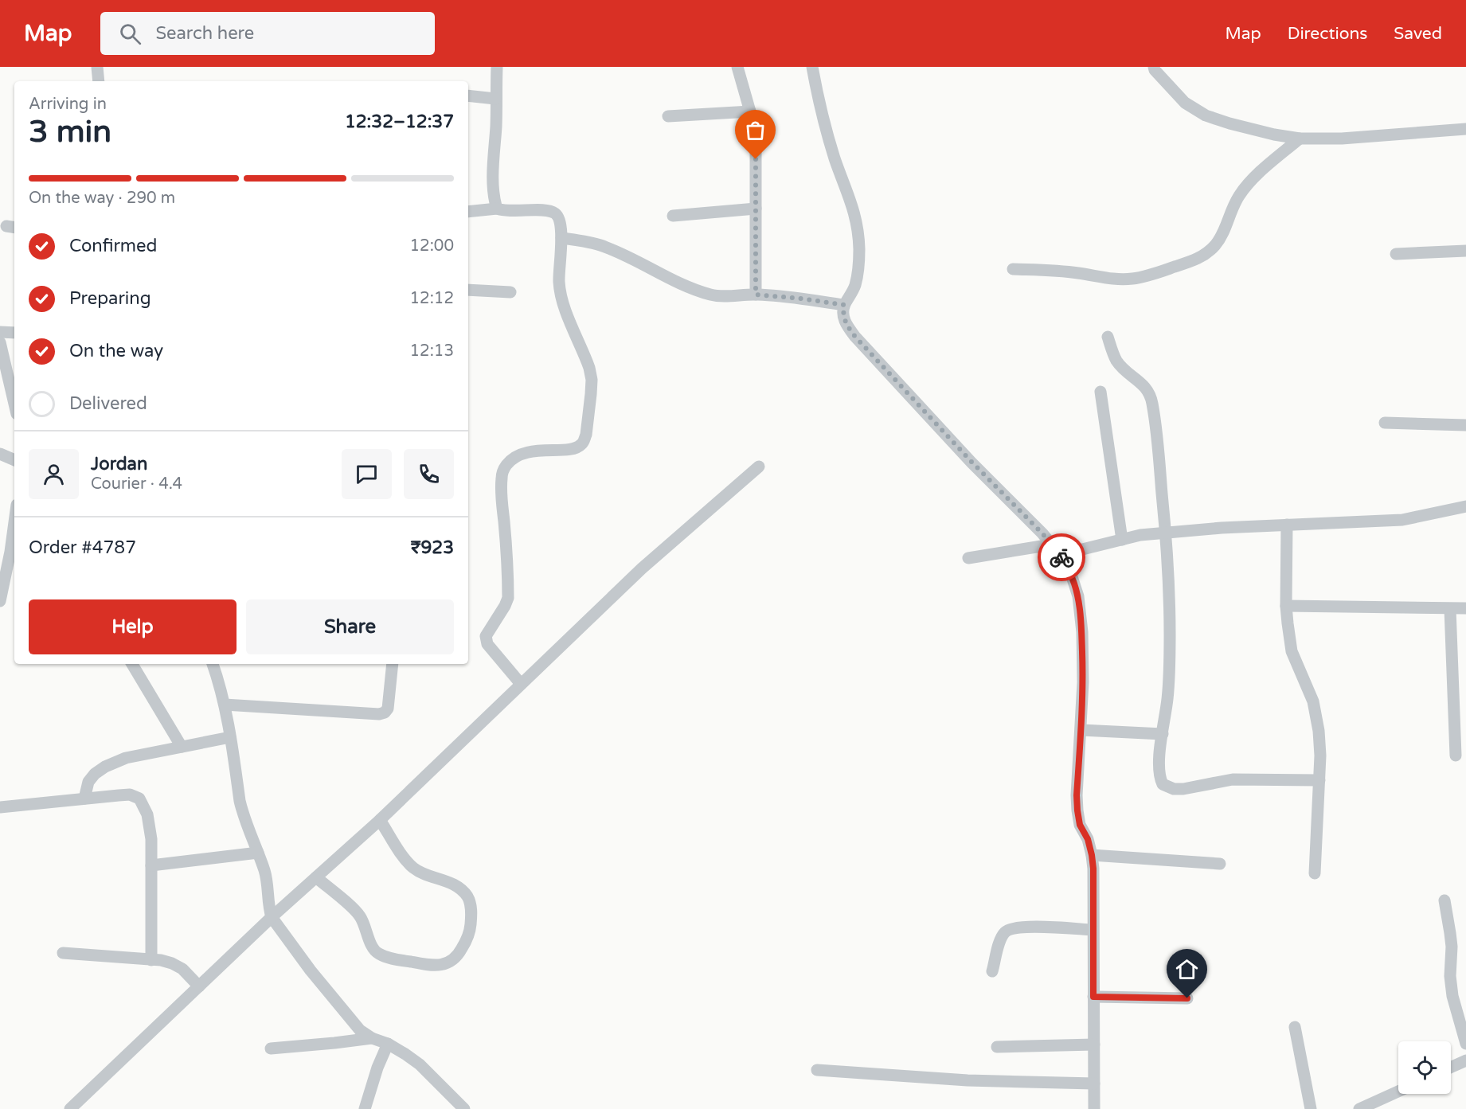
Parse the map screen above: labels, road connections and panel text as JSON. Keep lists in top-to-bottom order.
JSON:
{
  "page": {
    "header": "Map",
    "search": "Search here",
    "nav": ["Map", "Directions", "Saved"],
    "heading": ["3 min", "Arriving in", "12:32–12:37"],
    "panel": [
      "Jordan",
      "Courier · 4.4",
      "Order #4787",
      "₹923"
    ],
    "bar": "On the way · 290 m",
    "list": [
      ["Confirmed", "12:00"],
      ["Preparing", "12:12"],
      ["On the way", "12:13"],
      "Delivered"
    ],
    "buttons": ["Help", "Share"]
  }
}
